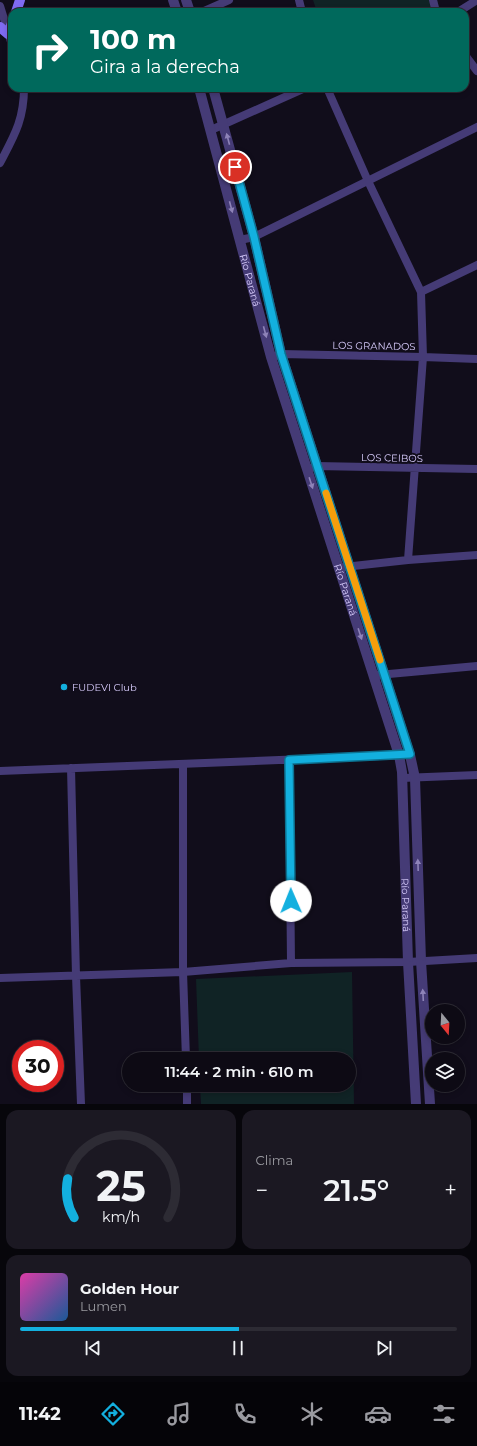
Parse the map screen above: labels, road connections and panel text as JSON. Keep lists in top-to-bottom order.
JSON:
{
  "streets": {
    "street": ["Río Paraná", "LOS GRANADOS", "LOS CEIBOS"]
  },
  "crossings": [
    ["Río Paraná", "LOS GRANADOS"],
    ["Río Paraná", "LOS CEIBOS"]
  ],
  "places": ["FUDEVI Club"],
  "north": "bottom",
  "page": {
    "turn": ["100 m", "Gira a la derecha"],
    "limit": "30",
    "trip": "11:44 · 2 min · 610 m",
    "tile": "Clima",
    "heat": ["−", "21.5°", "+"],
    "song": ["Golden Hour", "Lumen"],
    "tabs": "11:42",
    "gauge": ["25", "km/h"]
  }
}
